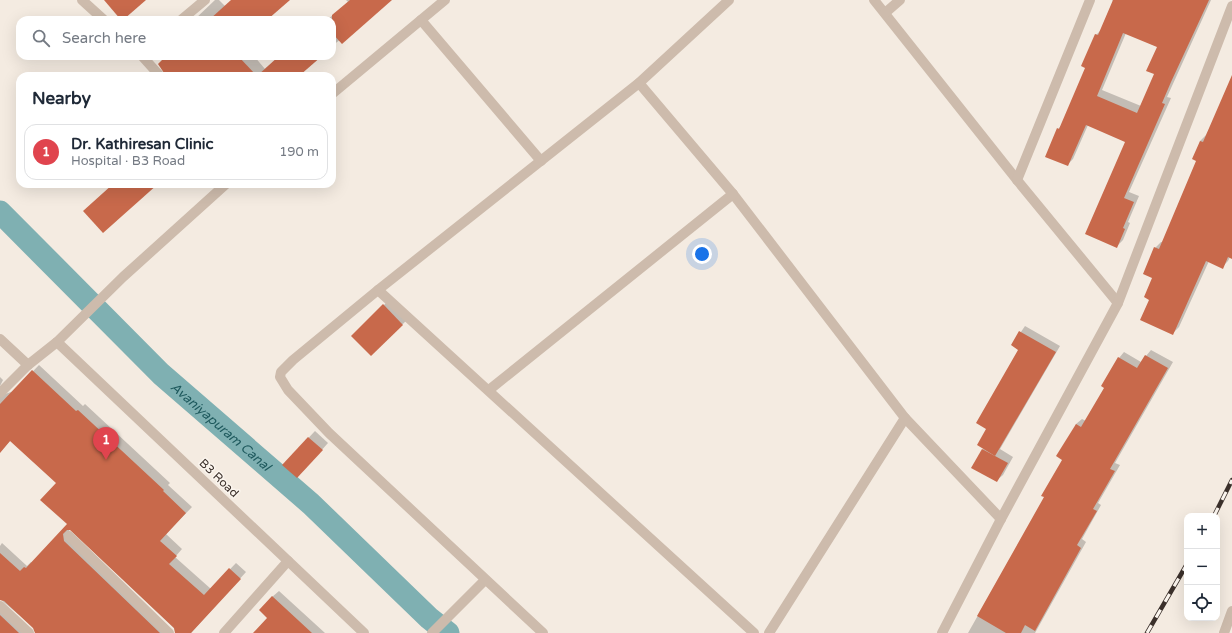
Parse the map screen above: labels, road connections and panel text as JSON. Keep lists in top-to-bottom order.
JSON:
{
  "streets": {
    "street": ["B3 Road"]
  },
  "water": ["Avaniyapuram Canal"],
  "page": {
    "search": "Search here",
    "heading": "Nearby",
    "list": [
      {
        "mark": "1",
        "name": "Dr. Kathiresan Clinic",
        "note": "Hospital · B3 Road",
        "value": "190 m"
      }
    ],
    "pins": "1",
    "map_buttons": ["+", "−"]
  }
}
